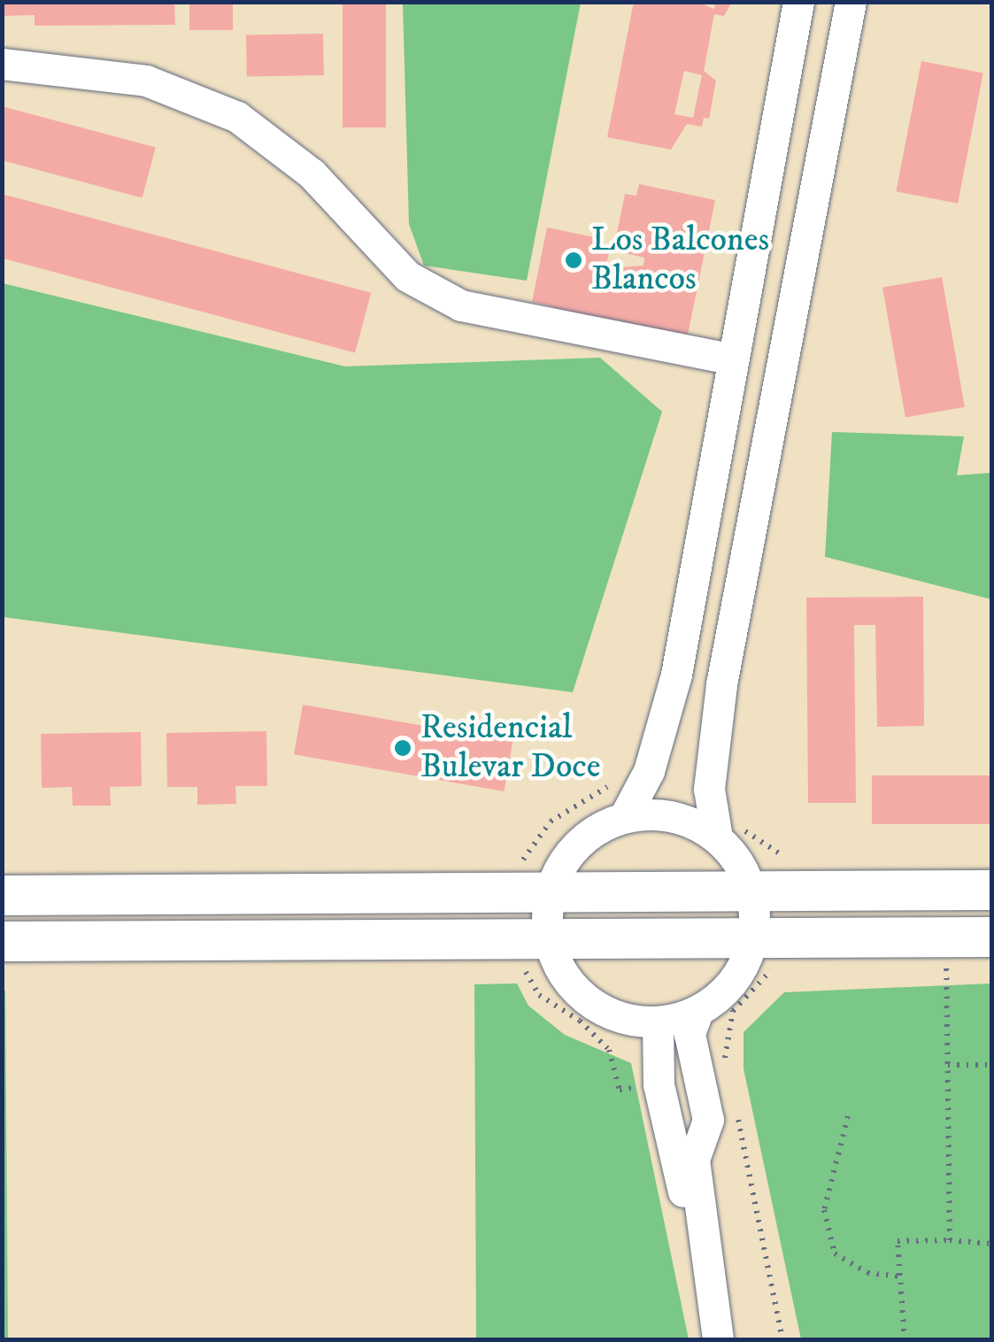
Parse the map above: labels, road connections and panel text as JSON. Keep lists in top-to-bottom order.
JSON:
{
  "places": ["Los Balcones Blancos", "Residencial Bulevar Doce"]
}
